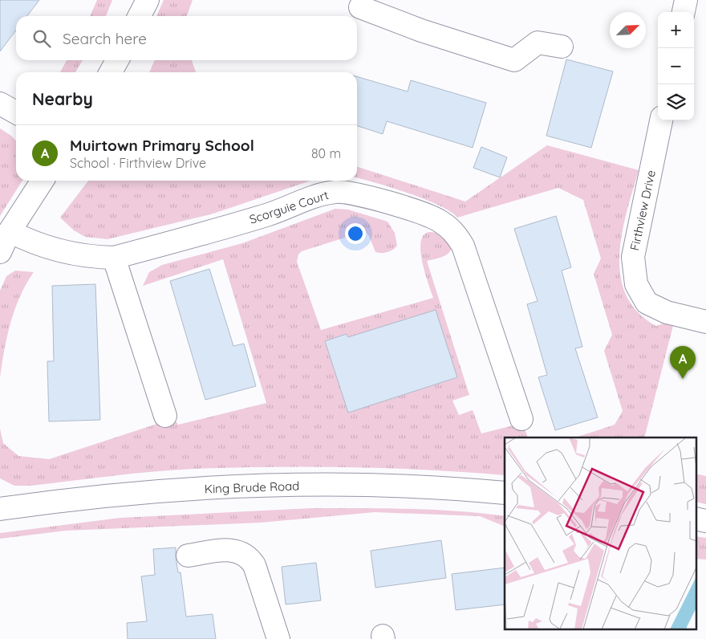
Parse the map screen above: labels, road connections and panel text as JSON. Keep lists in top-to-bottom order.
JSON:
{
  "streets": {
    "street": ["Scorguie Court", "Firthview Drive", "King Brude Road"]
  },
  "north": "top right",
  "page": {
    "map_buttons": ["+", "−"],
    "search": "Search here",
    "heading": "Nearby",
    "list": [
      {
        "mark": "A",
        "name": "Muirtown Primary School",
        "note": "School · Firthview Drive",
        "value": "80 m"
      }
    ],
    "pins": "A"
  }
}
